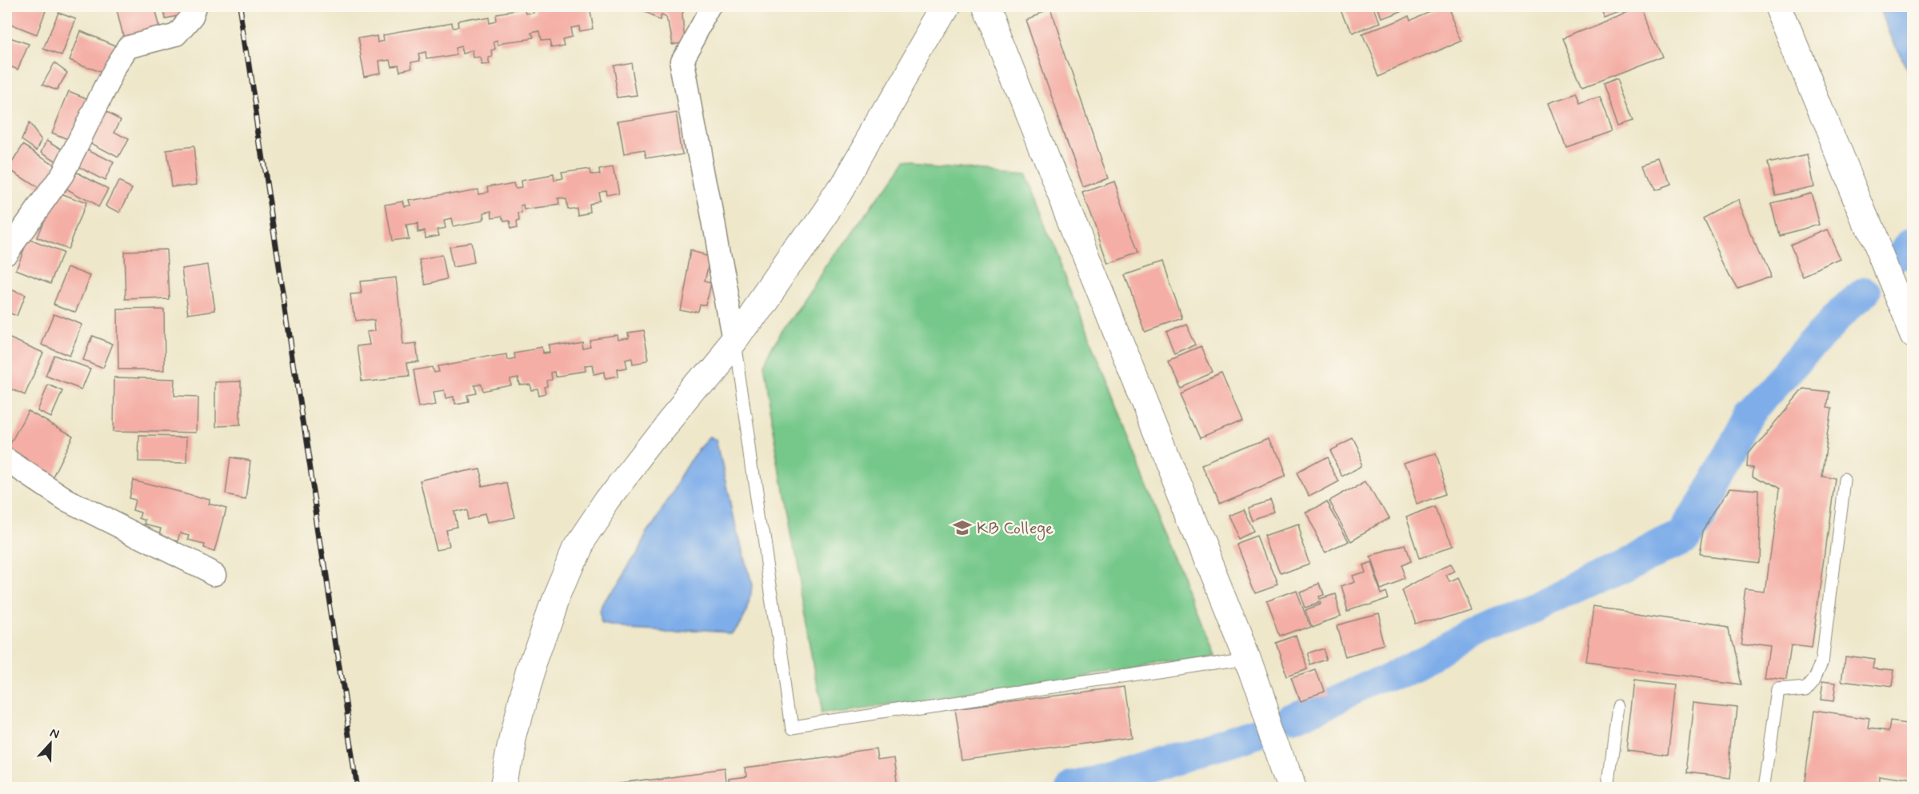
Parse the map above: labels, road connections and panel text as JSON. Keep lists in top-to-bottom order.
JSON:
{
  "places": {
    "school or university": ["KB College"]
  },
  "north": "top"
}
